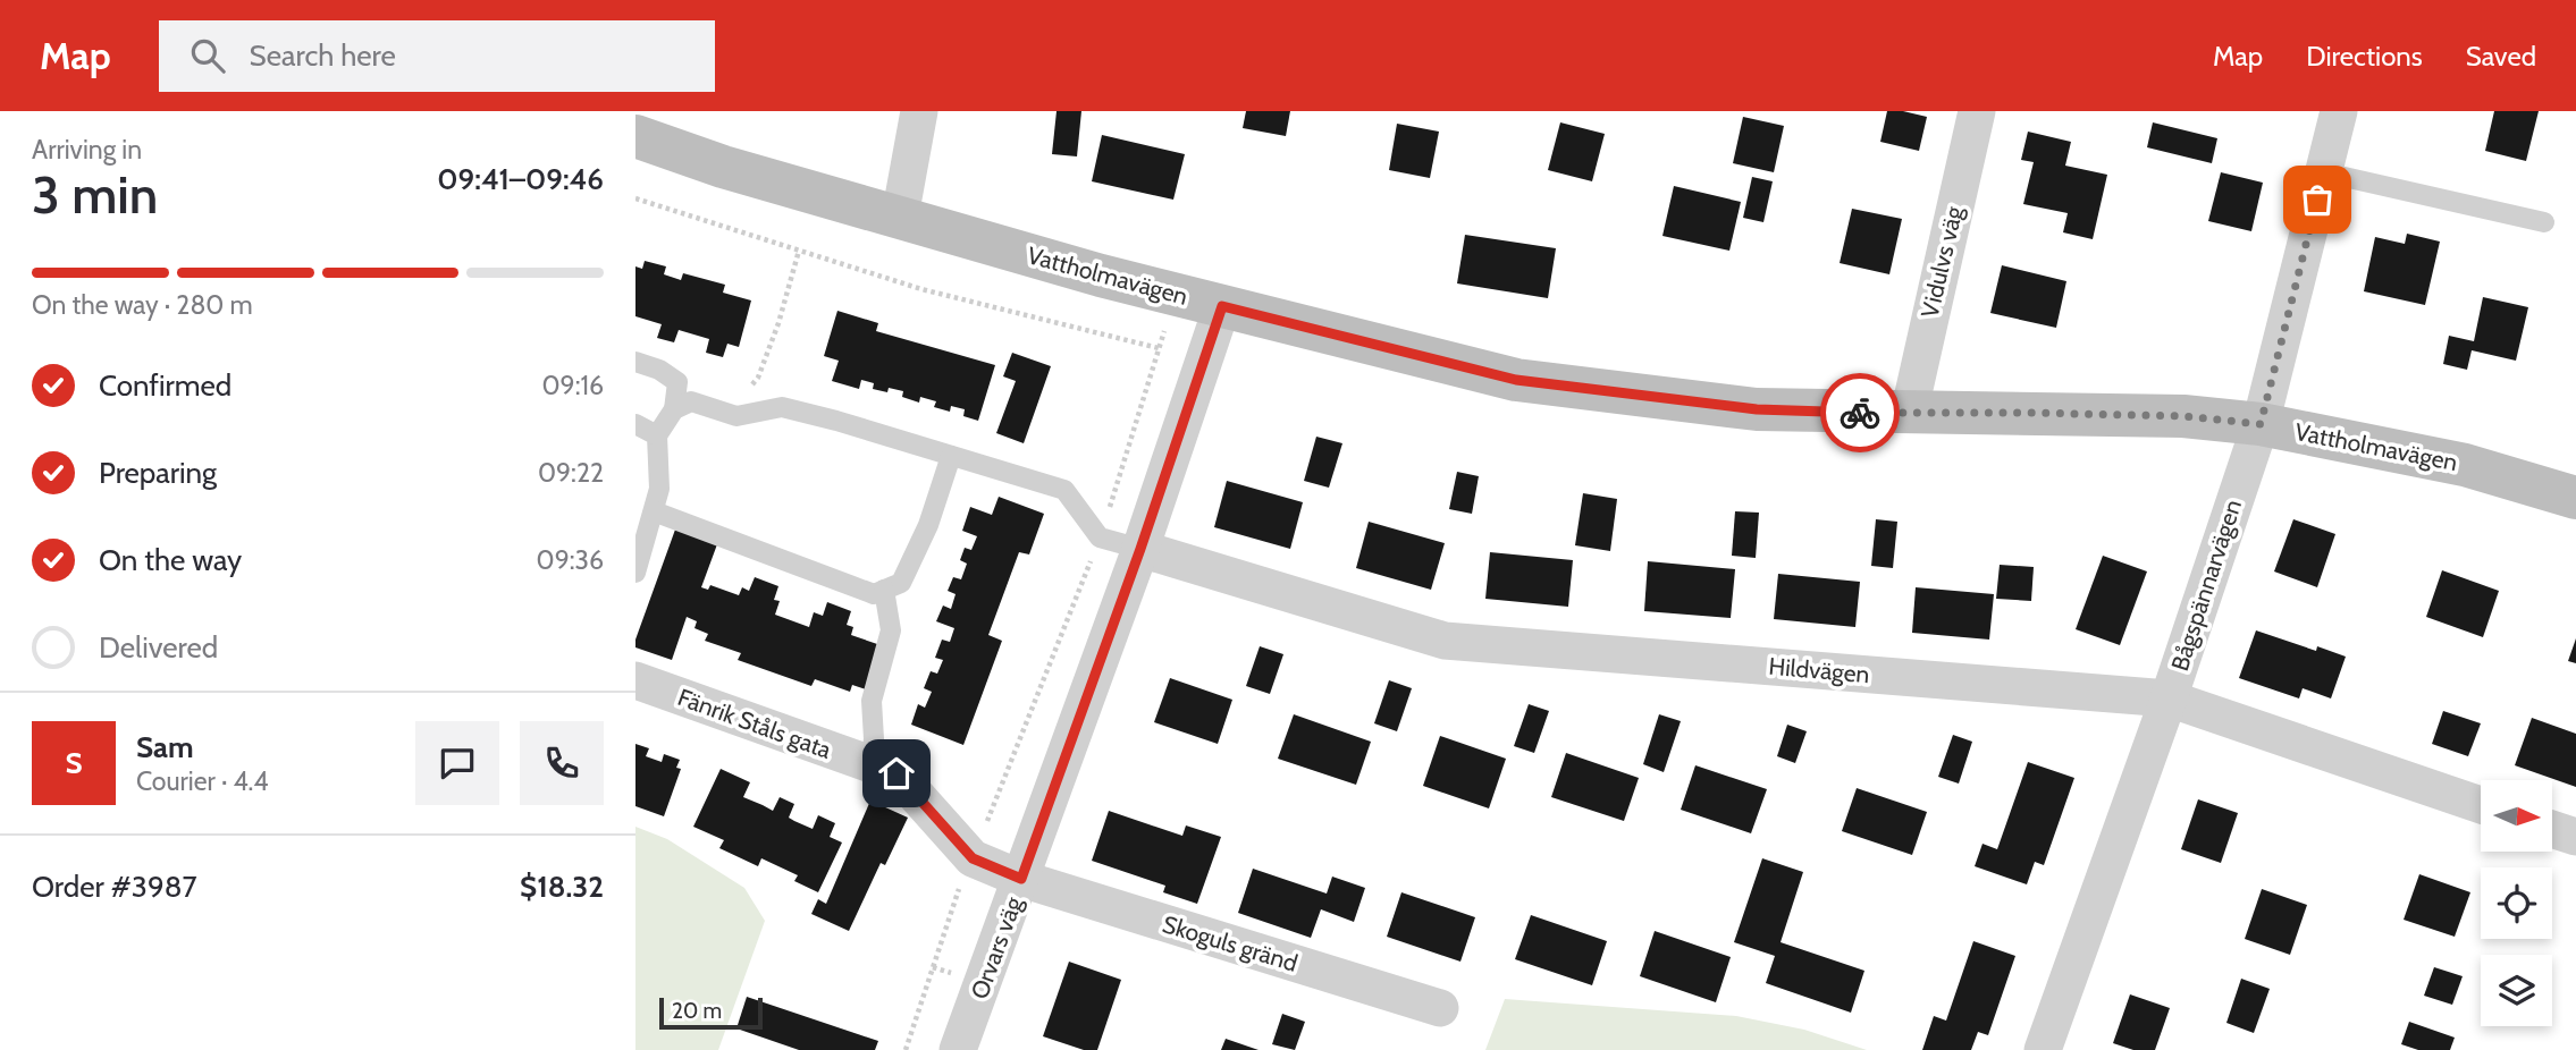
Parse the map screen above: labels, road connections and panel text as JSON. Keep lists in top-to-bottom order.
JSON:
{
  "streets": {
    "main road": ["Vattholmavägen"],
    "street": [
      "Vidulvs väg",
      "Bågspännarvägen",
      "Hildvägen",
      "Fänrik Ståls gata",
      "Skoguls gränd",
      "Orvars väg"
    ]
  },
  "crossings": [
    ["Vidulvs väg", "Vattholmavägen"],
    ["Vattholmavägen", "Bågspännarvägen"],
    ["Vattholmavägen", "Orvars väg"],
    ["Bågspännarvägen", "Hildvägen"],
    ["Hildvägen", "Orvars väg"],
    ["Fänrik Ståls gata", "Skoguls gränd"],
    ["Fänrik Ståls gata", "Orvars väg"],
    ["Skoguls gränd", "Orvars väg"]
  ],
  "scale_bar": "20 m",
  "north": "right",
  "page": {
    "header": "Map",
    "search": "Search here",
    "nav": ["Map", "Directions", "Saved"],
    "heading": ["3 min", "Arriving in", "09:41–09:46"],
    "panel": [
      "Sam",
      "Courier · 4.4",
      "Order #3987",
      "$18.32"
    ],
    "bar": "On the way · 280 m",
    "list": [
      ["Confirmed", "09:16"],
      ["Preparing", "09:22"],
      ["On the way", "09:36"],
      "Delivered"
    ],
    "round": "S",
    "scale": "20 m"
  }
}
